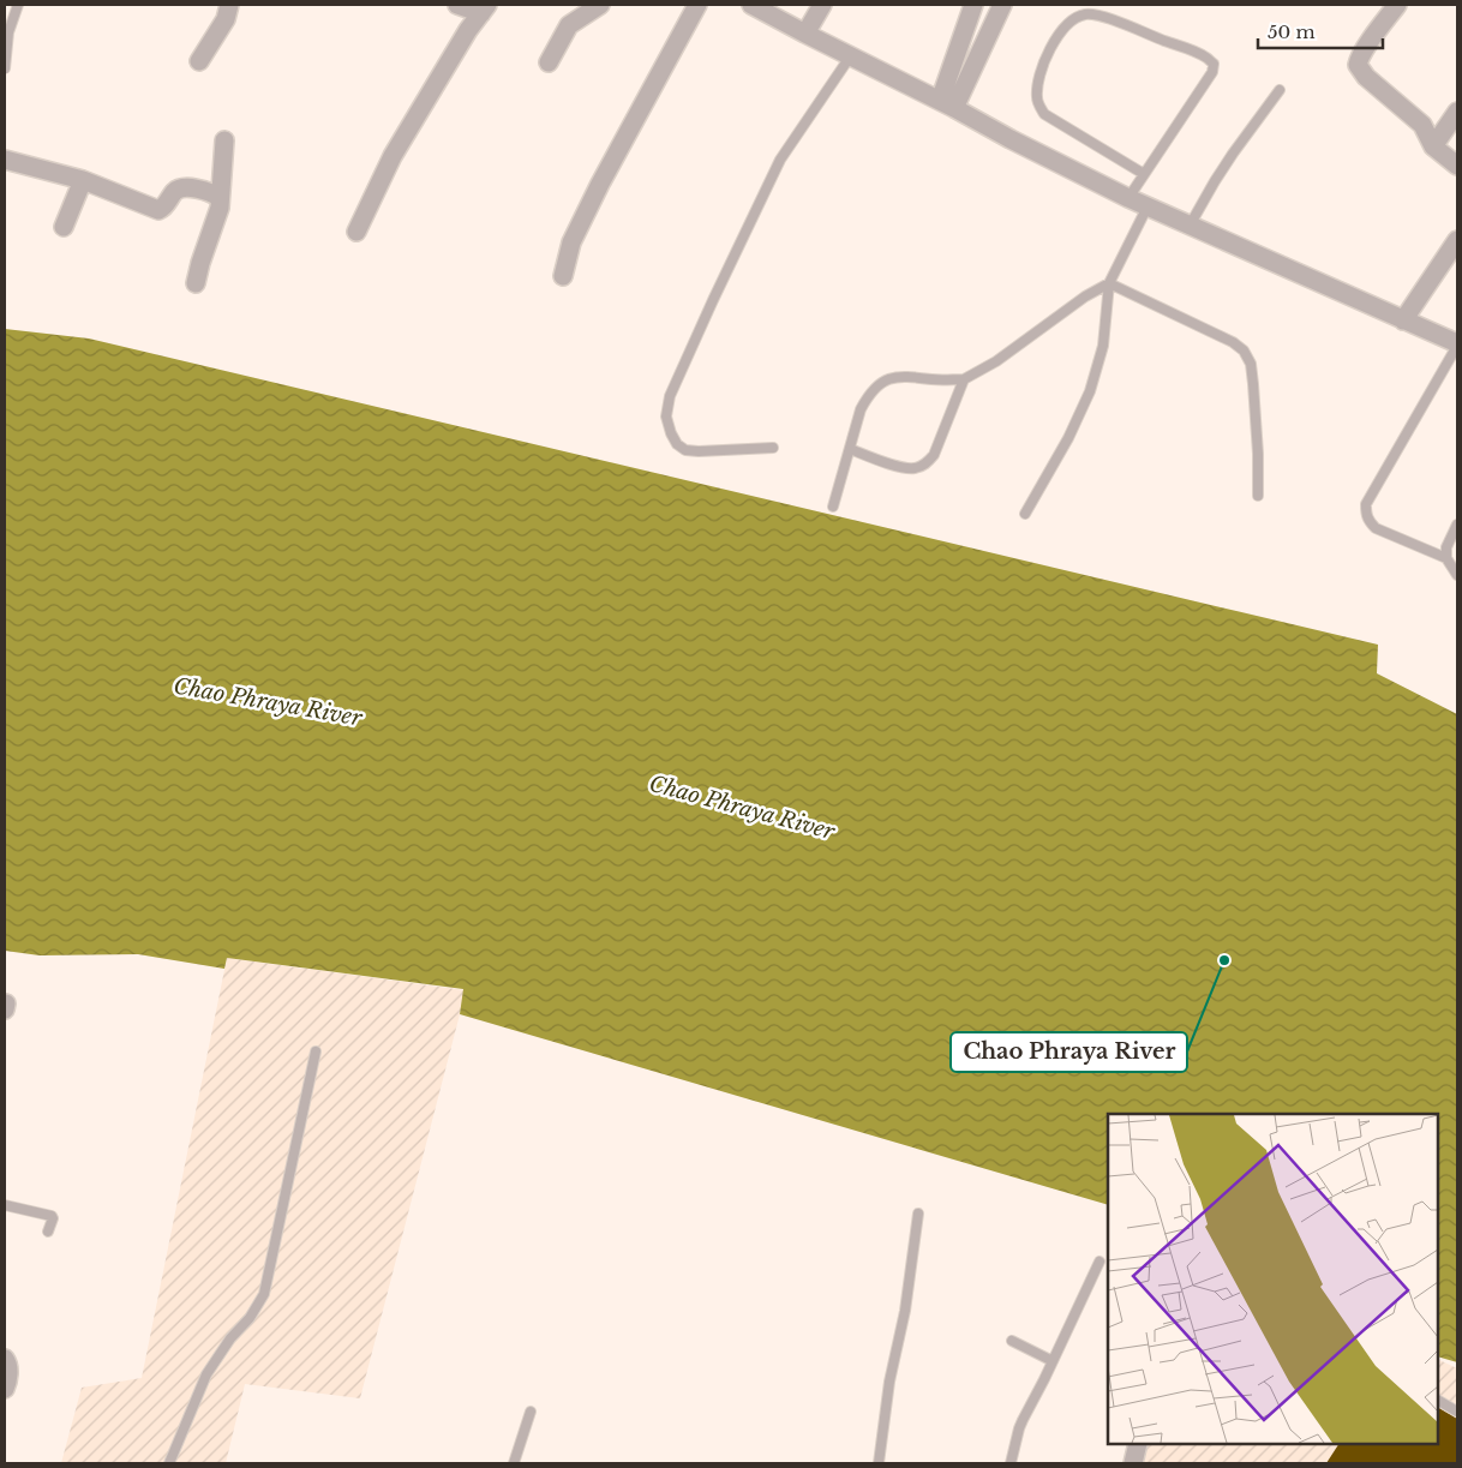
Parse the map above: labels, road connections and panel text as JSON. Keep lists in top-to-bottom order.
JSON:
{
  "water": ["Chao Phraya River"],
  "places": ["Chao Phraya River"],
  "scale_bar": "50 m"
}
